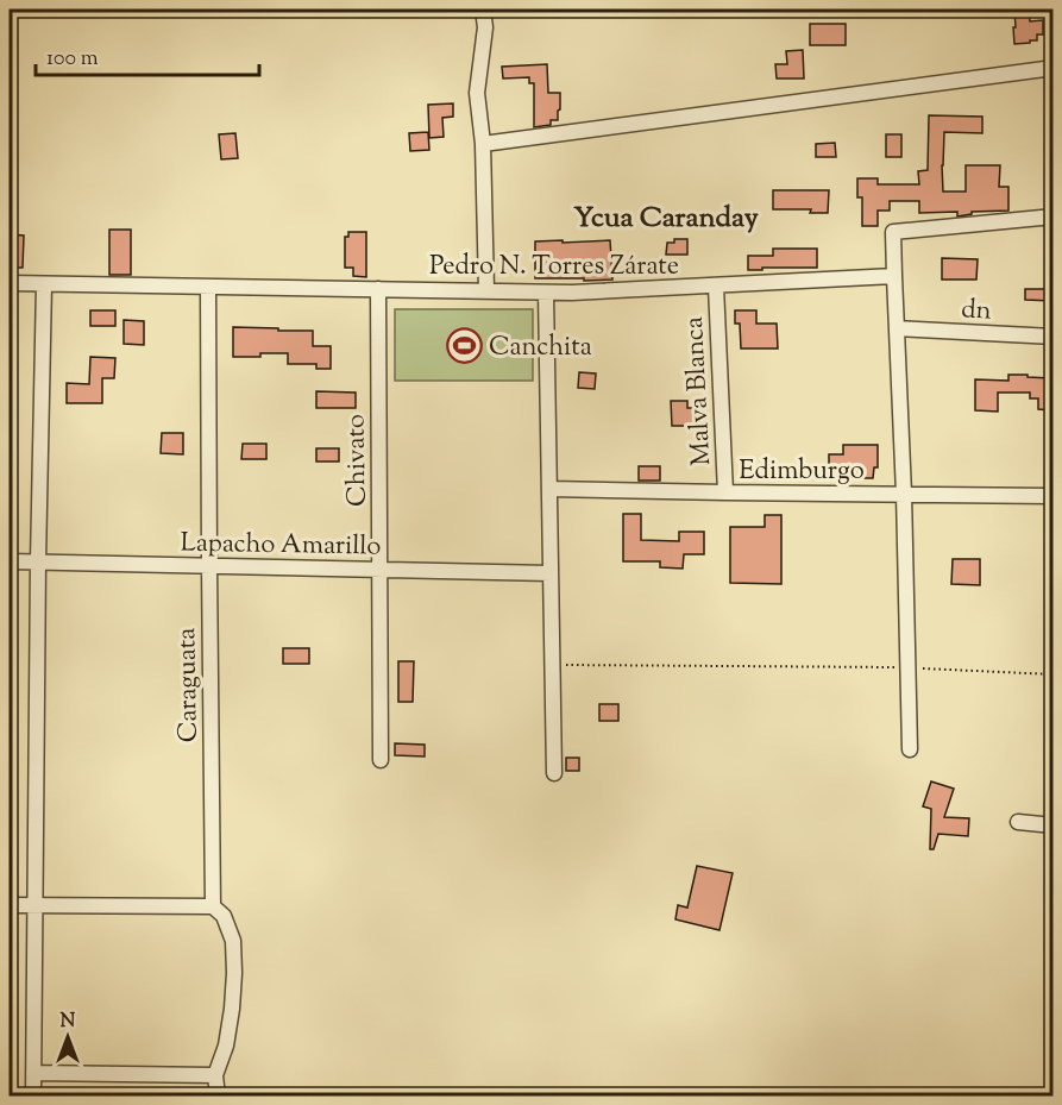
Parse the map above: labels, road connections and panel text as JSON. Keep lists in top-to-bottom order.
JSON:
{
  "streets": {
    "street": [
      "Pedro N. Torres Zárate",
      "dn",
      "Malva Blanca",
      "Chivato",
      "Edimburgo",
      "Lapacho Amarillo",
      "Caraguata"
    ]
  },
  "crossings": [
    ["Pedro N. Torres Zárate", "Malva Blanca"],
    ["Pedro N. Torres Zárate", "Chivato"],
    ["Pedro N. Torres Zárate", "Caraguata"],
    ["Malva Blanca", "Edimburgo"],
    ["Chivato", "Lapacho Amarillo"],
    ["Lapacho Amarillo", "Caraguata"]
  ],
  "districts": ["Ycua Caranday"],
  "places": {
    "sports": ["Canchita"]
  },
  "scale_bar": "100 m",
  "north": "top"
}
